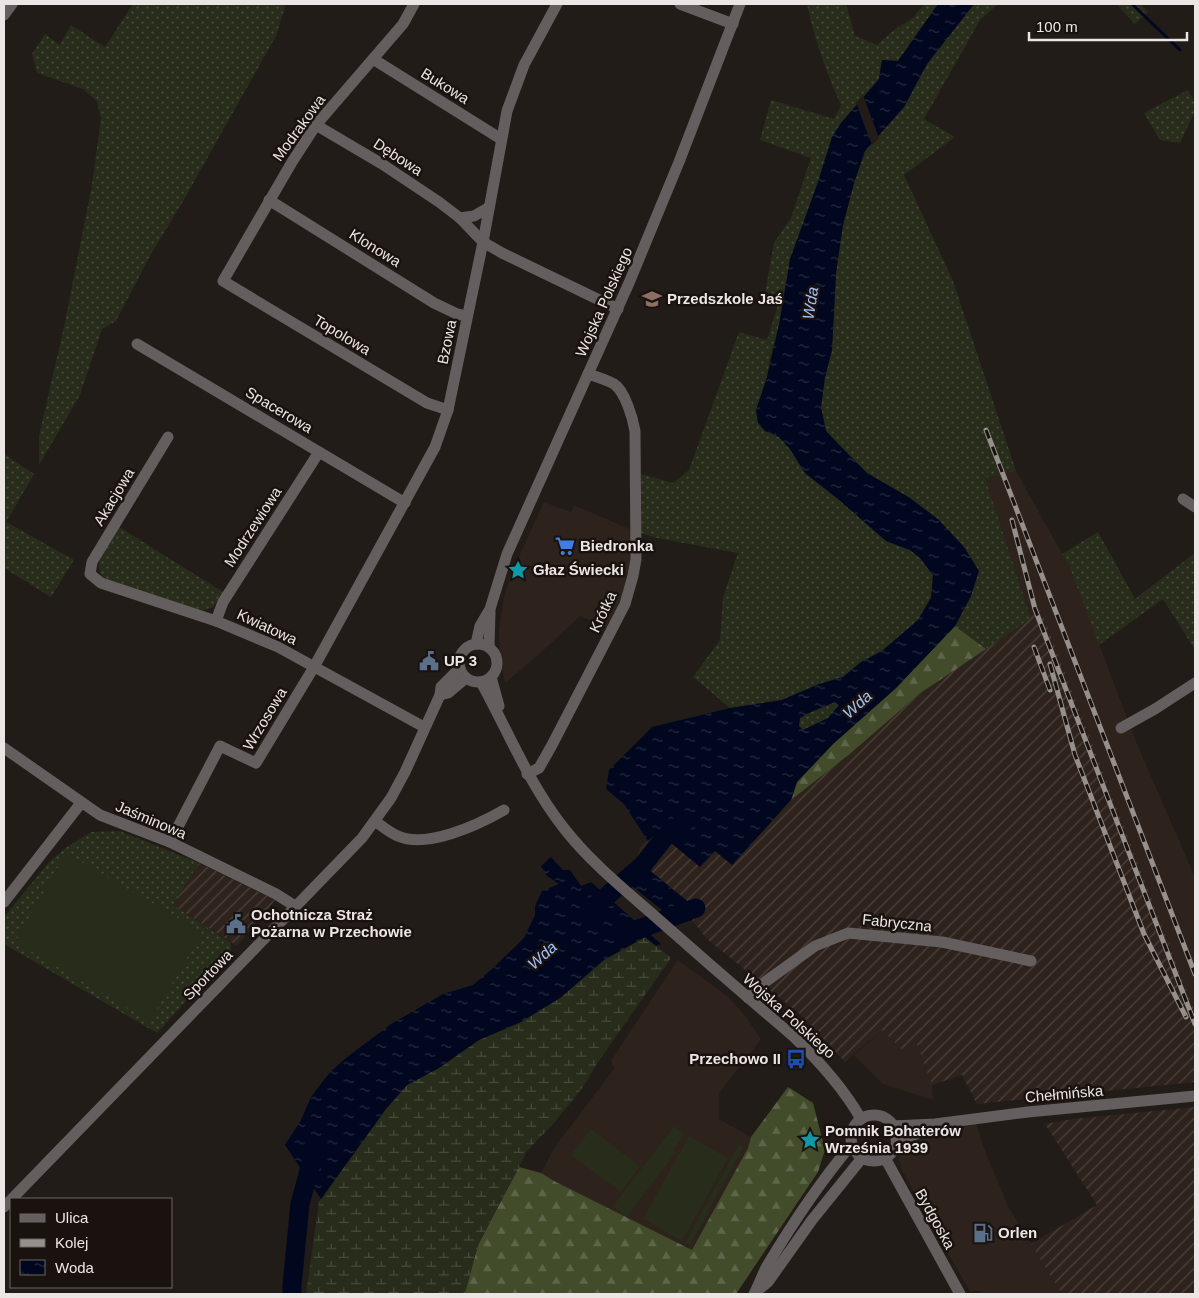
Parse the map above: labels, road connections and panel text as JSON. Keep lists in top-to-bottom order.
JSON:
{
  "streets": {
    "street": [
      "Bukowa",
      "Modrakowa",
      "Dębowa",
      "Klonowa",
      "Wojska Polskiego",
      "Topolowa",
      "Bzowa",
      "Spacerowa",
      "Akacjowa",
      "Modrzewiowa",
      "Krótka",
      "Kwiatowa",
      "Wrzosowa",
      "Jaśminowa",
      "Fabryczna",
      "Sportowa",
      "Chełmińska",
      "Bydgoska"
    ]
  },
  "crossings": [
    ["Bukowa", "Modrakowa"],
    ["Bukowa", "Bzowa"],
    ["Modrakowa", "Dębowa"],
    ["Modrakowa", "Klonowa"],
    ["Modrakowa", "Topolowa"],
    ["Dębowa", "Wojska Polskiego"],
    ["Dębowa", "Bzowa"],
    ["Klonowa", "Bzowa"],
    ["Wojska Polskiego", "Krótka"],
    ["Wojska Polskiego", "Fabryczna"],
    ["Wojska Polskiego", "Sportowa"],
    ["Wojska Polskiego", "Chełmińska"],
    ["Wojska Polskiego", "Bydgoska"],
    ["Topolowa", "Bzowa"],
    ["Bzowa", "Spacerowa"],
    ["Bzowa", "Kwiatowa"],
    ["Bzowa", "Wrzosowa"],
    ["Spacerowa", "Modrzewiowa"],
    ["Akacjowa", "Kwiatowa"],
    ["Modrzewiowa", "Kwiatowa"],
    ["Kwiatowa", "Wrzosowa"],
    ["Kwiatowa", "Sportowa"],
    ["Wrzosowa", "Jaśminowa"],
    ["Jaśminowa", "Sportowa"],
    ["Chełmińska", "Bydgoska"]
  ],
  "water": ["Wda"],
  "places": {
    "school or university": ["Przedszkole Jaś"],
    "supermarket": ["Biedronka"],
    "place": ["Głaz Świecki", "Pomnik Bohaterów Września 1939"],
    "public building": ["UP 3", "Ochotnicza Straż Pożarna w Przechowie"],
    "bus stop": ["Przechowo II"],
    "fuel station": ["Orlen"]
  },
  "legend": ["Ulica", "Kolej", "Woda"],
  "scale_bar": "100 m"
}
